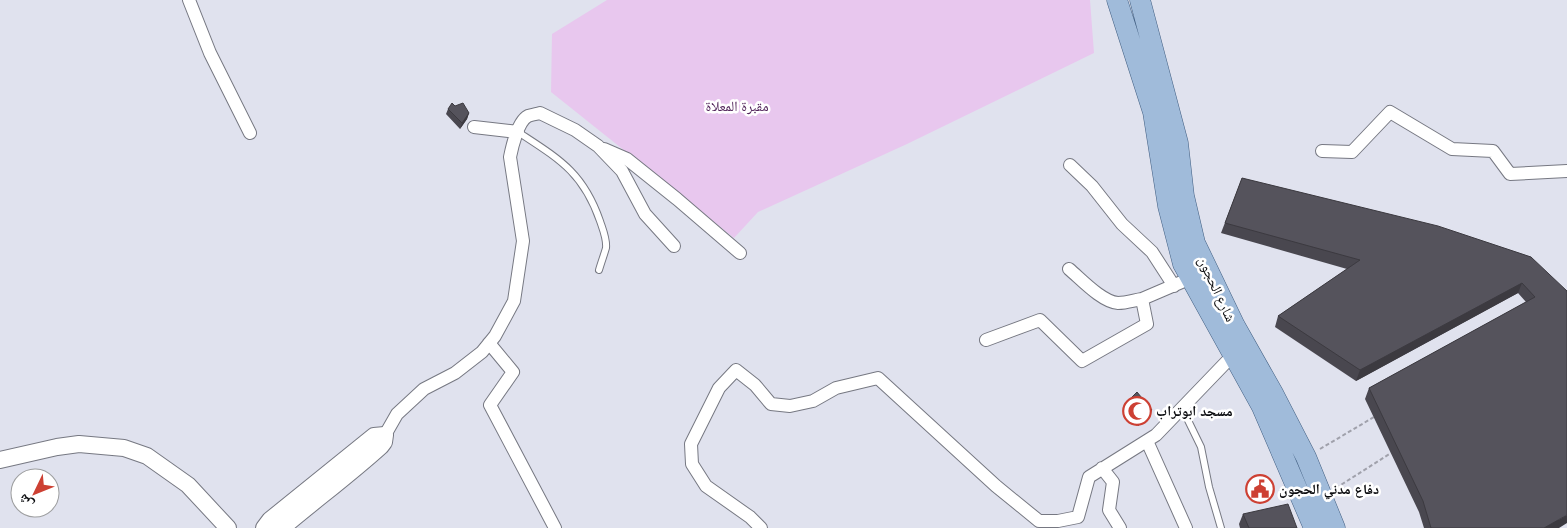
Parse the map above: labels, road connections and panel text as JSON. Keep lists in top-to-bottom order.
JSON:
{
  "streets": {
    "main road": ["شارع الحجون"]
  },
  "parks": ["مقبرة المعلاة"],
  "places": {
    "mosque": ["مسجد ابوتراب"],
    "public building": ["دفاع مدني الحجون"]
  },
  "north": "bottom left"
}
